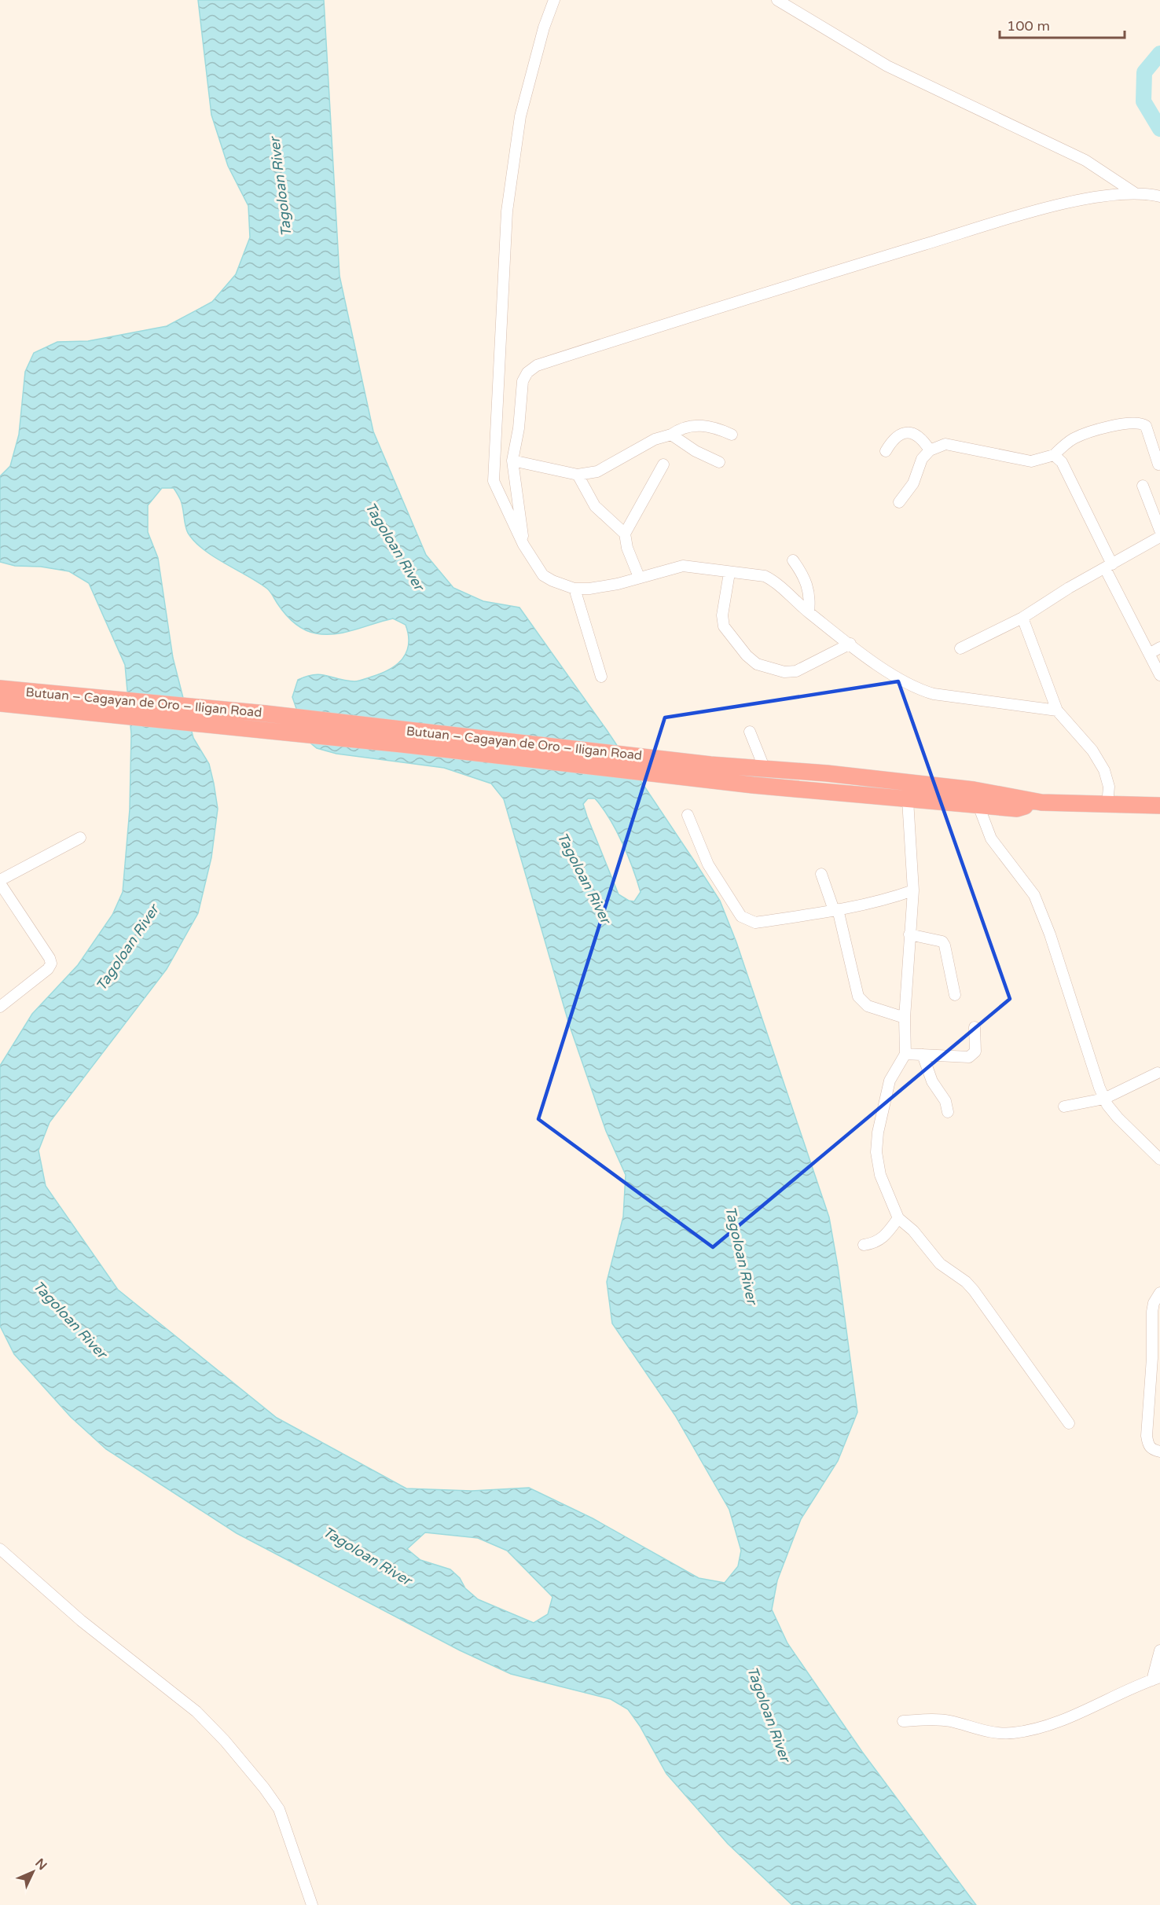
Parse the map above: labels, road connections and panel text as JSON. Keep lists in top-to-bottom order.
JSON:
{
  "streets": {
    "highway": ["Butuan – Cagayan de Oro – Iligan Road"]
  },
  "water": ["Tagoloan River"],
  "scale_bar": "100 m",
  "north": "top right"
}
